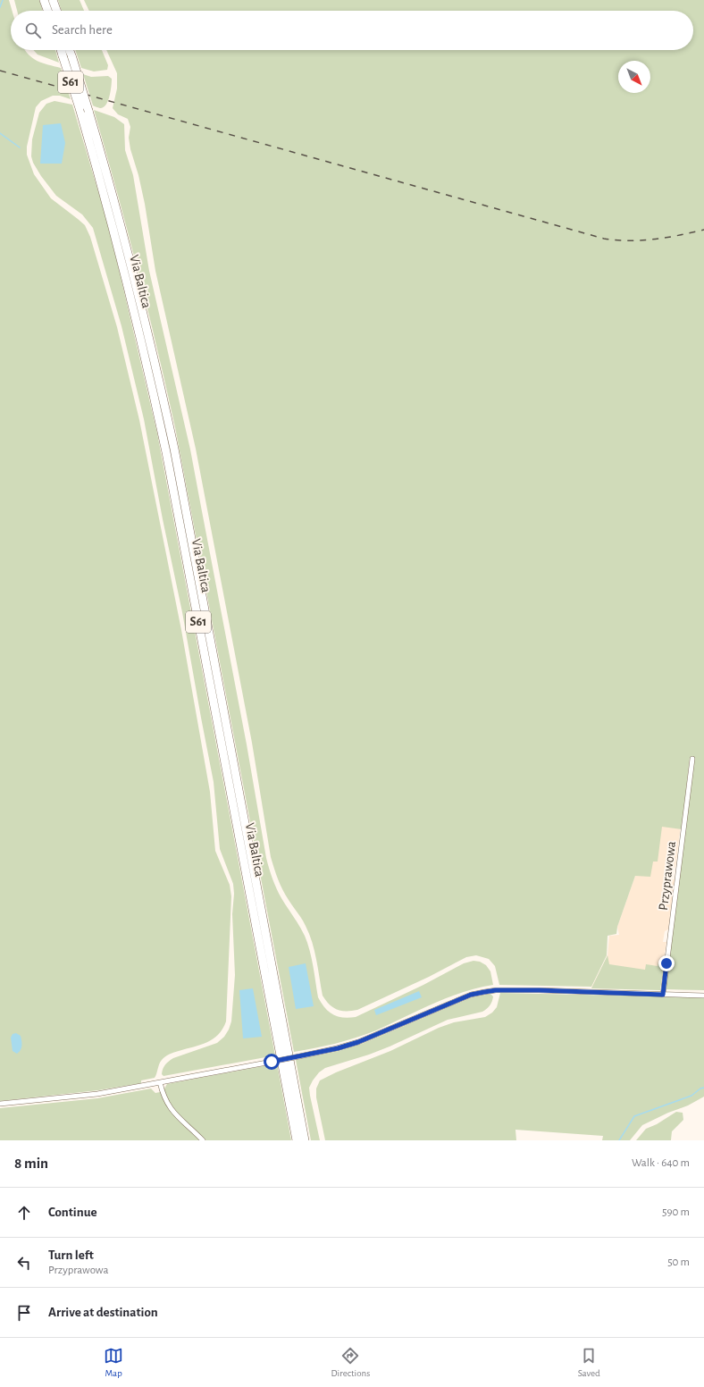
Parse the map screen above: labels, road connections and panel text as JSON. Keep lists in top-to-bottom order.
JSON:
{
  "streets": {
    "highway": ["S61", "Via Baltica"],
    "street": ["Przyprawowa"]
  },
  "north": "bottom right",
  "page": {
    "search": "Search here",
    "heading": ["8 min", "Walk · 640 m"],
    "list": [
      ["Continue", "590 m"],
      ["Turn left", "Przyprawowa", "50 m"],
      "Arrive at destination"
    ],
    "nav": ["Map", "Directions", "Saved"]
  }
}
